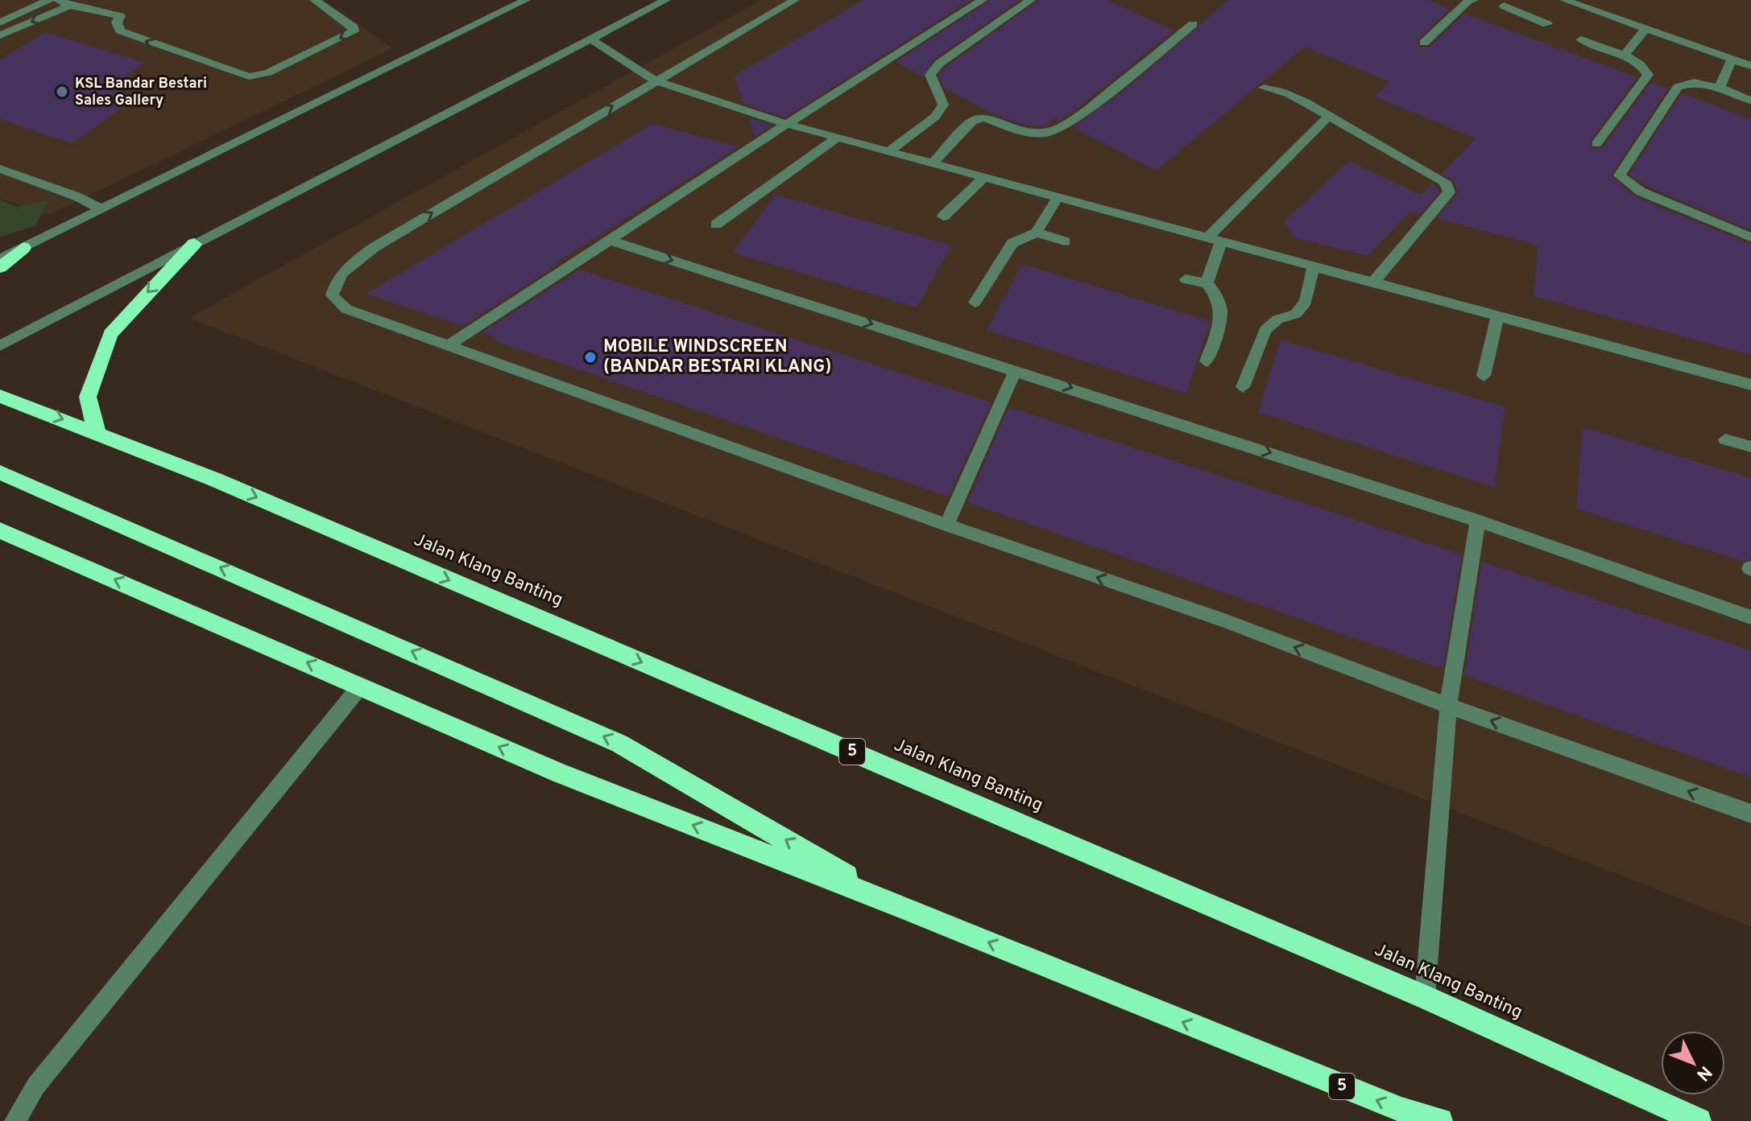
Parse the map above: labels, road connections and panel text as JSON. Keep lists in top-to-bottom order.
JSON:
{
  "streets": {
    "highway": ["Jalan Klang Banting", "5"]
  },
  "places": ["KSL Bandar Bestari Sales Gallery", "MOBILE WINDSCREEN (BANDAR BESTARI KLANG)"],
  "north": "bottom right"
}
